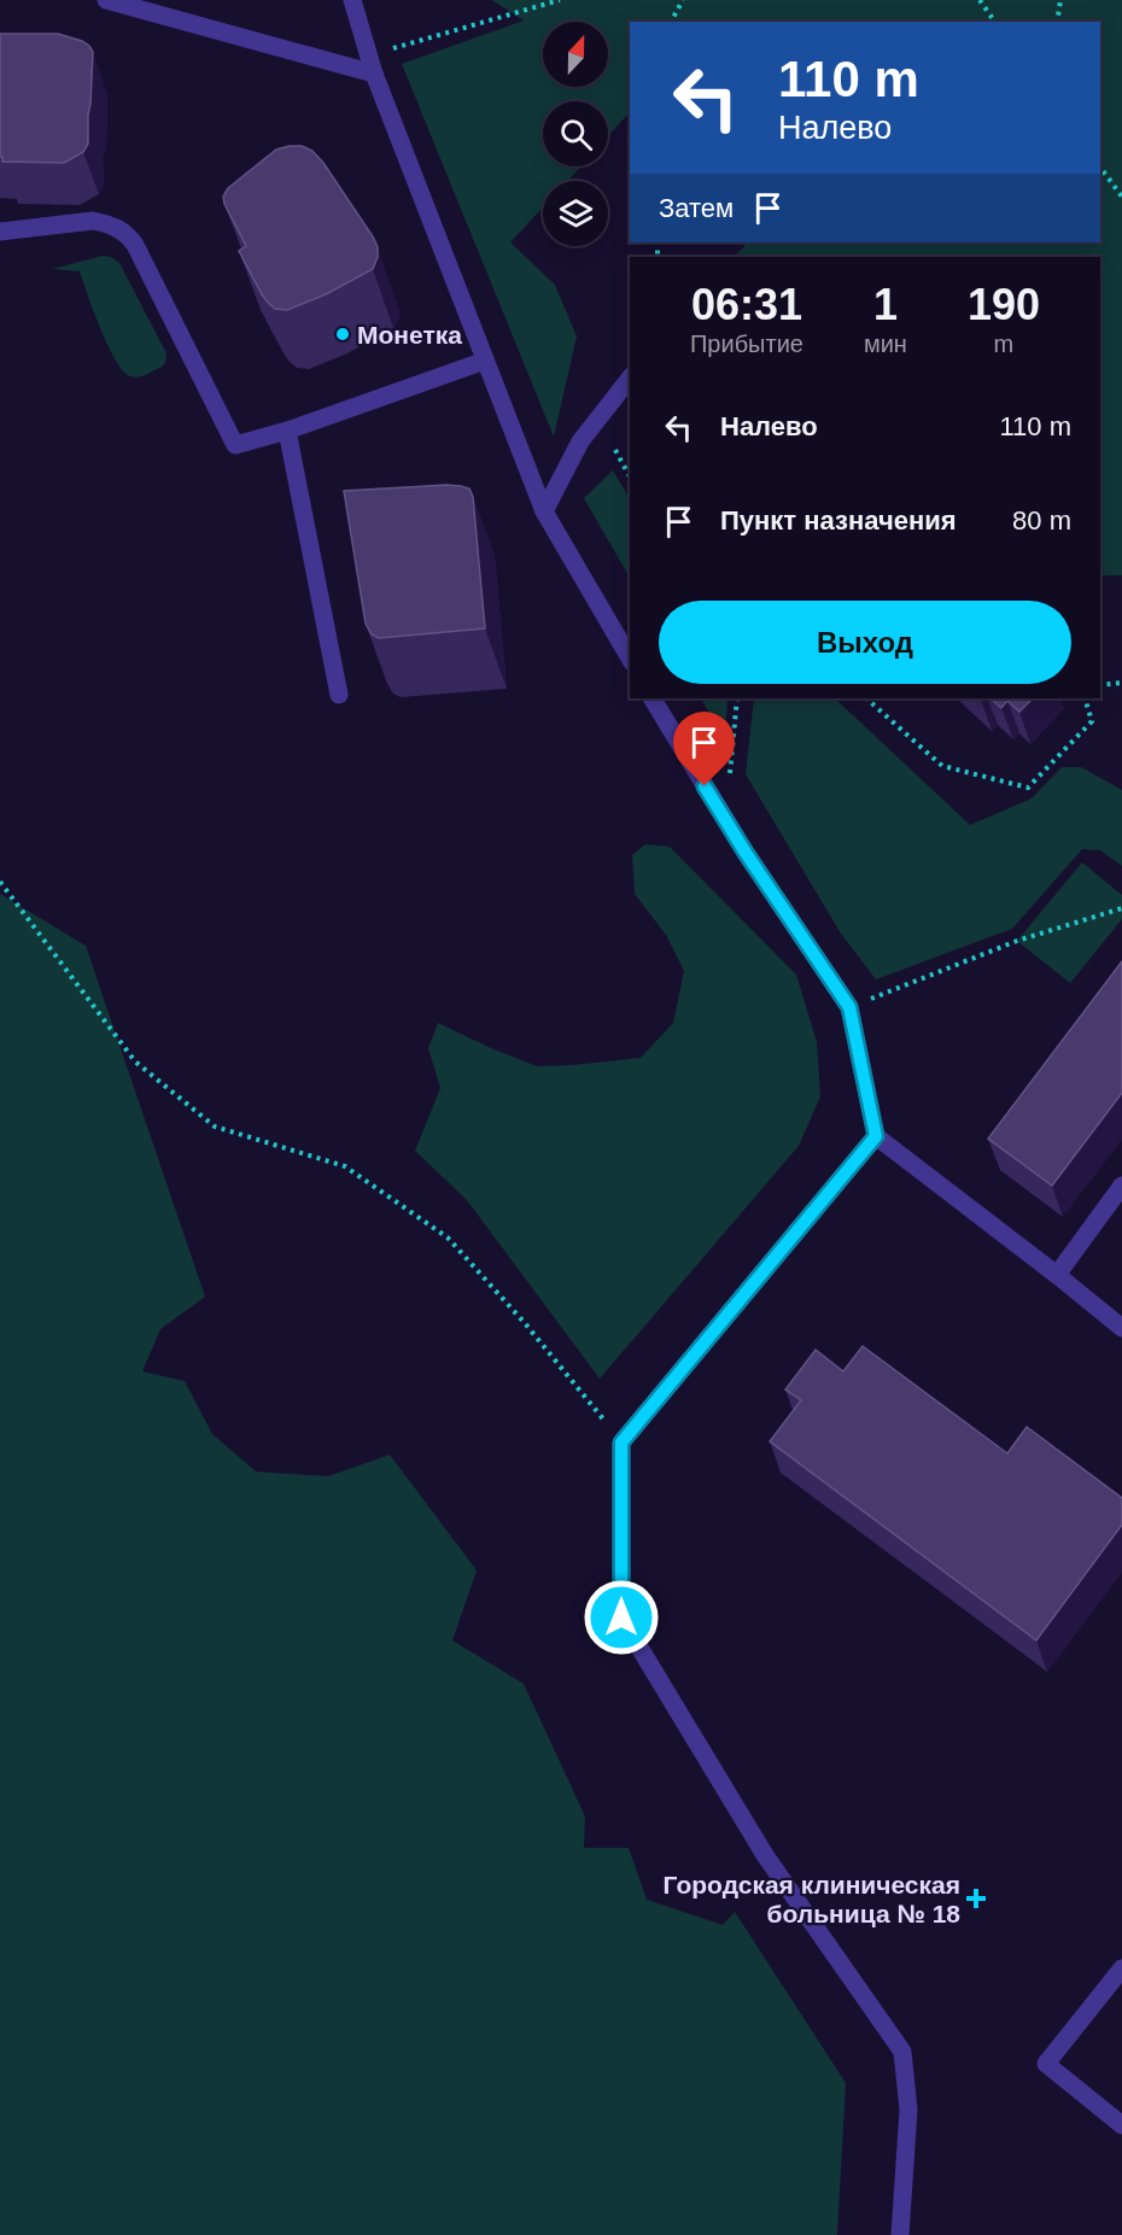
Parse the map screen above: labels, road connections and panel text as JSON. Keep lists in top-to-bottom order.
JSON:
{
  "places": {
    "other": ["Монетка"],
    "health": ["Городская клиническая больница № 18"]
  },
  "north": "top",
  "page": {
    "turn": ["110 m", "Налево"],
    "then": "Затем",
    "eta": [
      "06:31",
      "Прибытие",
      "1",
      "мин",
      "190",
      "m"
    ],
    "list": [
      {
        "name": "Налево",
        "value": "110 m"
      },
      {
        "name": "Пункт назначения",
        "value": "80 m"
      }
    ],
    "buttons": "Выход"
  }
}
